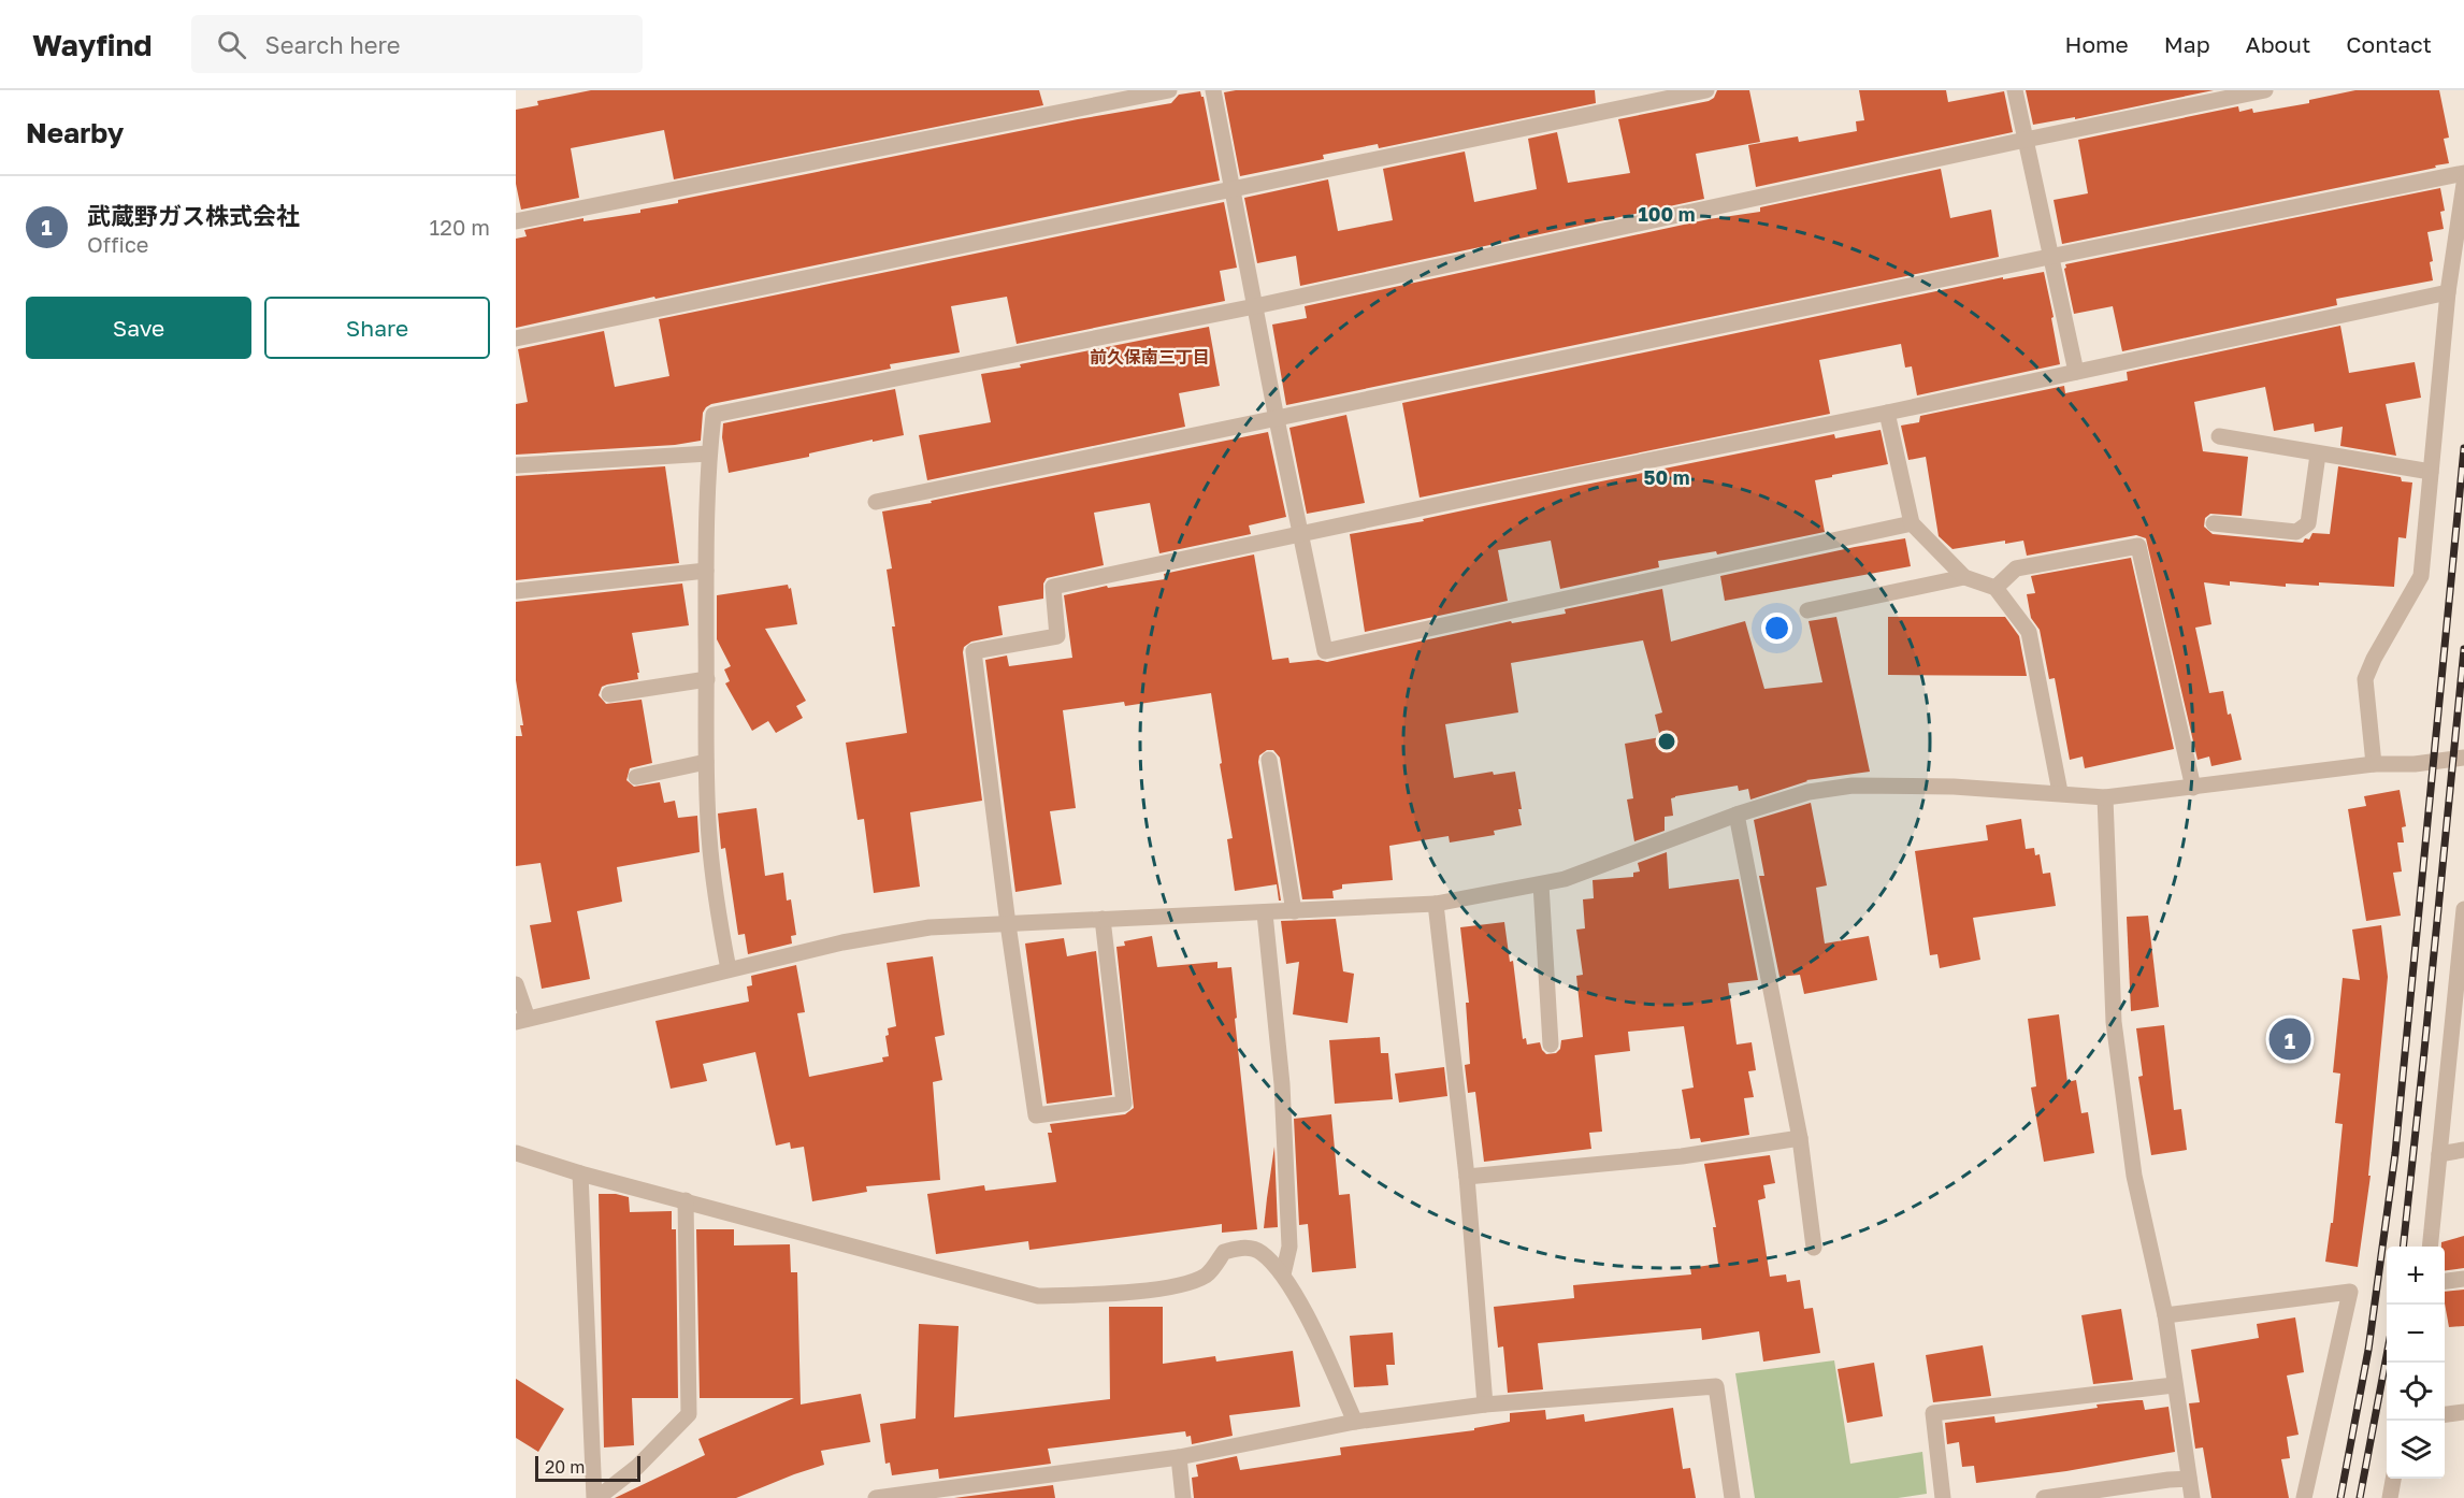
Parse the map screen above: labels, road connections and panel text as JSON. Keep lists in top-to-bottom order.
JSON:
{
  "districts": ["前久保南三丁目"],
  "scale_bar": "20 m",
  "page": {
    "header": "Wayfind",
    "search": "Search here",
    "nav": [
      "Home",
      "Map",
      "About",
      "Contact"
    ],
    "heading": "Nearby",
    "list": [
      {
        "mark": "1",
        "name": "武蔵野ガス株式会社",
        "note": "Office",
        "value": "120 m"
      }
    ],
    "buttons": ["Save", "Share"],
    "pins": "1",
    "map_buttons": ["+", "−"],
    "scale": "20 m"
  },
  "rings": ["100 m", "50 m"]
}
